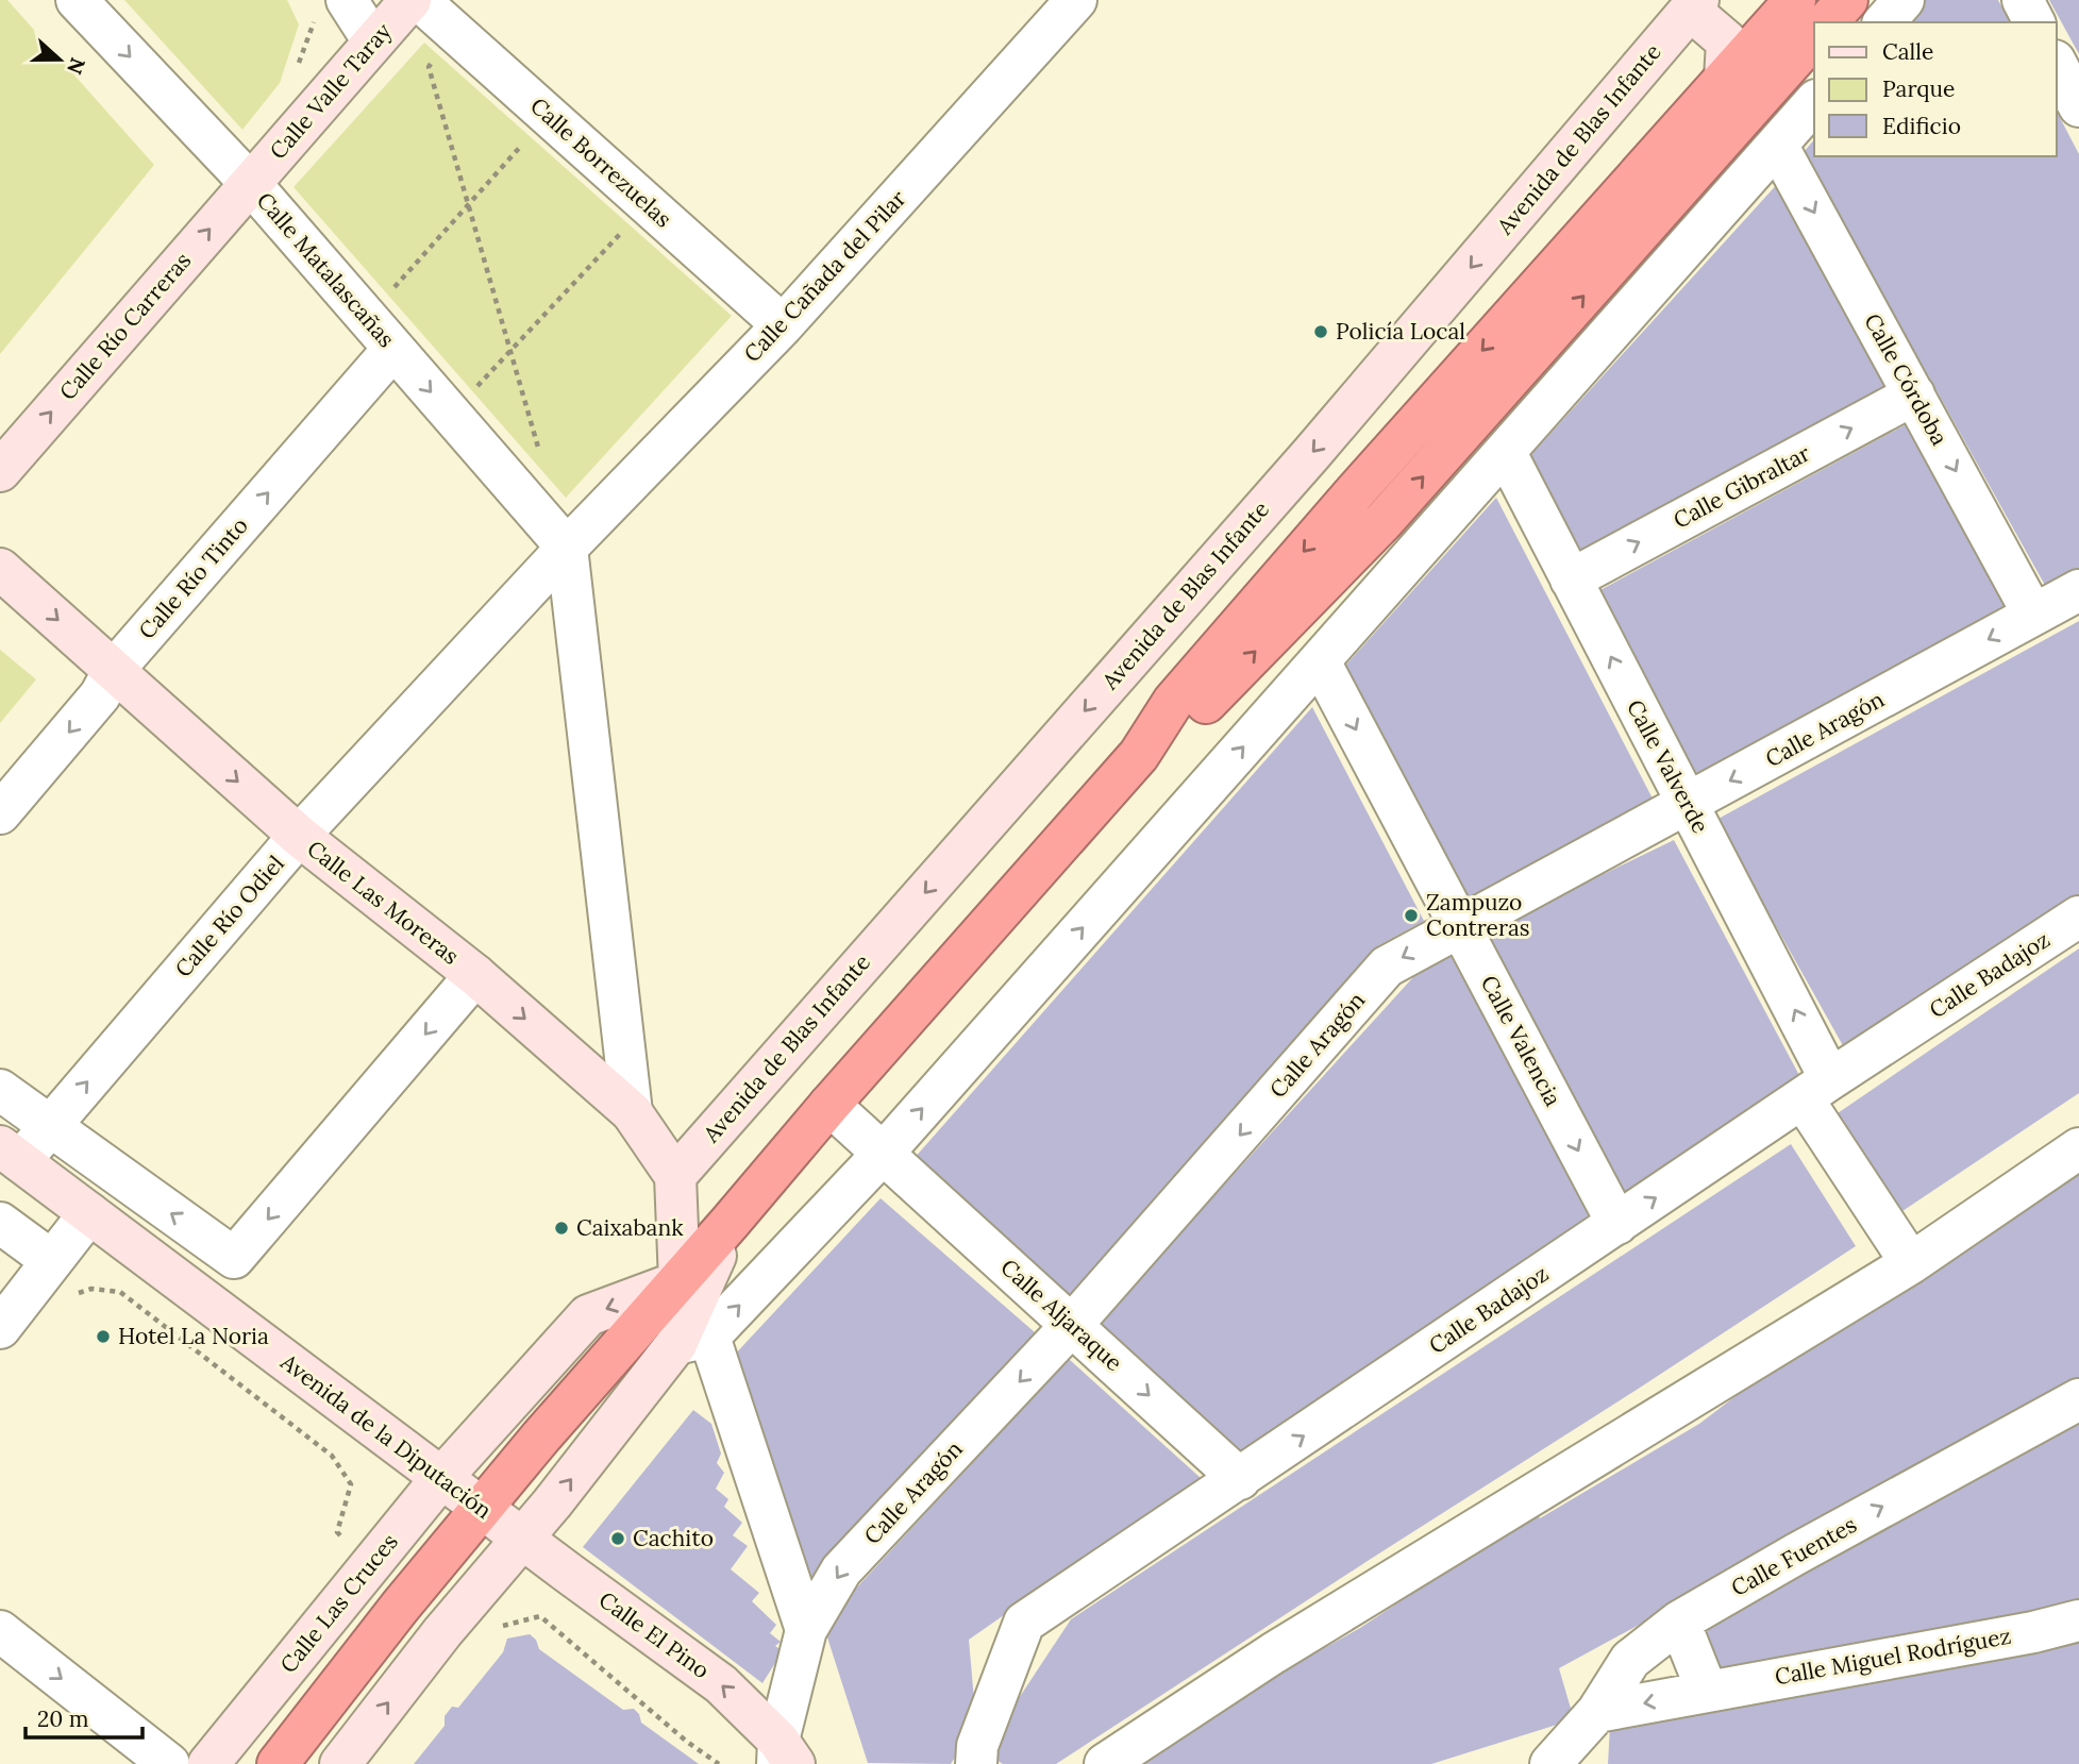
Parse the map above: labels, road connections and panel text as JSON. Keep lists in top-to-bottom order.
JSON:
{
  "streets": {
    "street": [
      "Calle Valle Taray",
      "Avenida de Blas Infante",
      "Calle Borrezuelas",
      "Calle Matalascañas",
      "Calle Cañada del Pilar",
      "Calle Río Carreras",
      "Calle Córdoba",
      "Calle Gibraltar",
      "Calle Río Tinto",
      "Calle Aragón",
      "Calle Valverde",
      "Calle Las Moreras",
      "Calle Río Odiel",
      "Calle Badajoz",
      "Calle Valencia",
      "Calle Aljaraque",
      "Avenida de la Diputación",
      "Calle Fuentes",
      "Calle Las Cruces",
      "Calle El Pino",
      "Calle Miguel Rodríguez"
    ]
  },
  "crossings": [
    ["Calle Valle Taray", "Calle Matalascañas"],
    ["Calle Valle Taray", "Calle Río Carreras"],
    ["Avenida de Blas Infante", "Calle Las Moreras"],
    ["Calle Borrezuelas", "Calle Cañada del Pilar"],
    ["Calle Matalascañas", "Calle Cañada del Pilar"],
    ["Calle Matalascañas", "Calle Río Carreras"],
    ["Calle Matalascañas", "Calle Río Tinto"],
    ["Calle Matalascañas", "Calle Río Odiel"],
    ["Calle Cañada del Pilar", "Calle Río Odiel"],
    ["Calle Córdoba", "Calle Gibraltar"],
    ["Calle Córdoba", "Calle Aragón"],
    ["Calle Gibraltar", "Calle Valverde"],
    ["Calle Río Tinto", "Calle Las Moreras"],
    ["Calle Aragón", "Calle Valverde"],
    ["Calle Aragón", "Calle Valencia"],
    ["Calle Aragón", "Calle Aljaraque"],
    ["Calle Aragón", "Calle El Pino"],
    ["Calle Valverde", "Calle Badajoz"],
    ["Calle Las Moreras", "Calle Río Odiel"],
    ["Calle Río Odiel", "Avenida de la Diputación"],
    ["Calle Badajoz", "Calle Valencia"],
    ["Calle Badajoz", "Calle Aljaraque"],
    ["Avenida de la Diputación", "Calle Las Cruces"],
    ["Avenida de la Diputación", "Calle El Pino"],
    ["Calle Fuentes", "Calle Miguel Rodríguez"]
  ],
  "one_way": [
    "Calle Matalascañas",
    "Calle Río Carreras",
    "Calle Córdoba",
    "Calle Valverde",
    "Calle Las Moreras",
    "Calle Río Odiel",
    "Calle Valencia",
    "Calle Aljaraque",
    "Calle El Pino"
  ],
  "places": [
    "Policía Local",
    "Zampuzo Contreras",
    "Caixabank",
    "Hotel La Noria",
    "Cachito"
  ],
  "legend": ["Calle", "Parque", "Edificio"],
  "scale_bar": "20 m",
  "north": "right"
}
